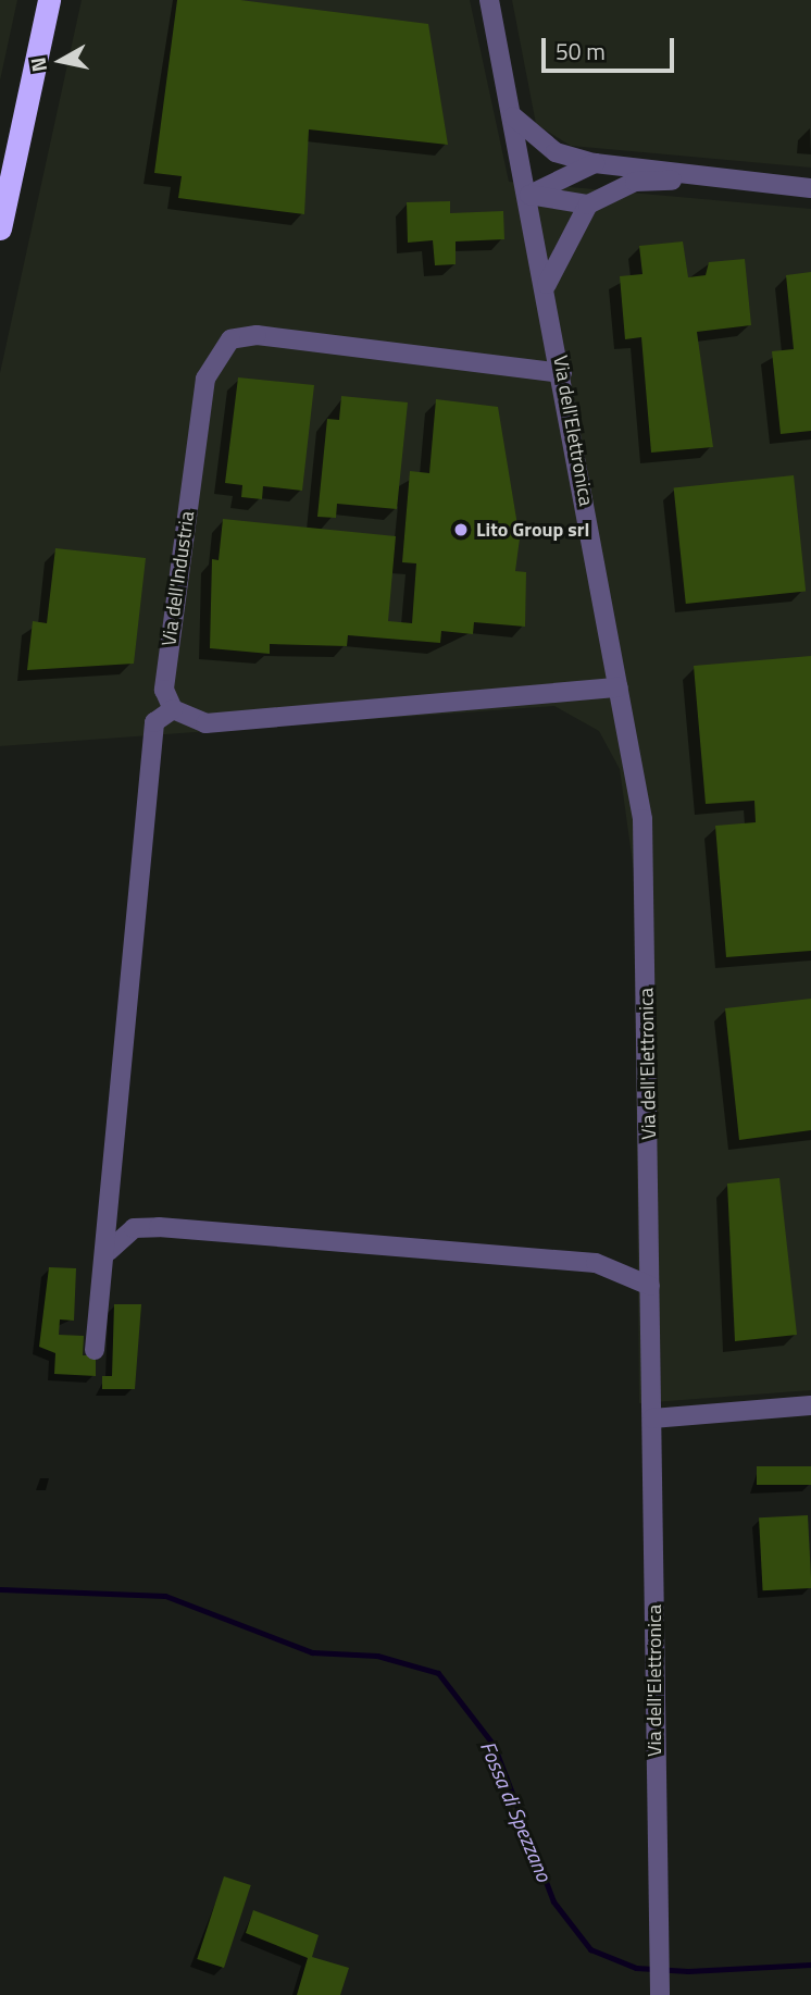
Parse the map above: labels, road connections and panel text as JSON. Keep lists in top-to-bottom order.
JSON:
{
  "streets": {
    "street": ["Via dell'Elettronica", "Via dell'Industria"]
  },
  "crossings": [
    ["Via dell'Elettronica", "Via dell'Industria"]
  ],
  "water": ["Fossa di Spezzano"],
  "places": ["Lito Group srl"],
  "scale_bar": "50 m",
  "north": "left"
}
